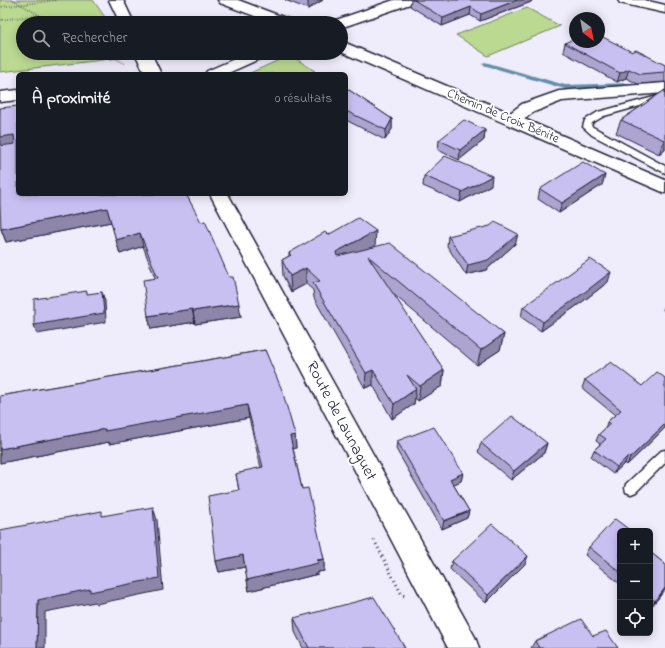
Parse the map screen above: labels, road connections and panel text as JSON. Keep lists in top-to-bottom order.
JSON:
{
  "streets": {
    "street": ["Chemin de Croix Bénite", "Route de Launaguet"]
  },
  "north": "bottom right",
  "page": {
    "search": "Rechercher",
    "heading": ["À proximité", "0 résultats"],
    "map_buttons": ["+", "−"]
  }
}
